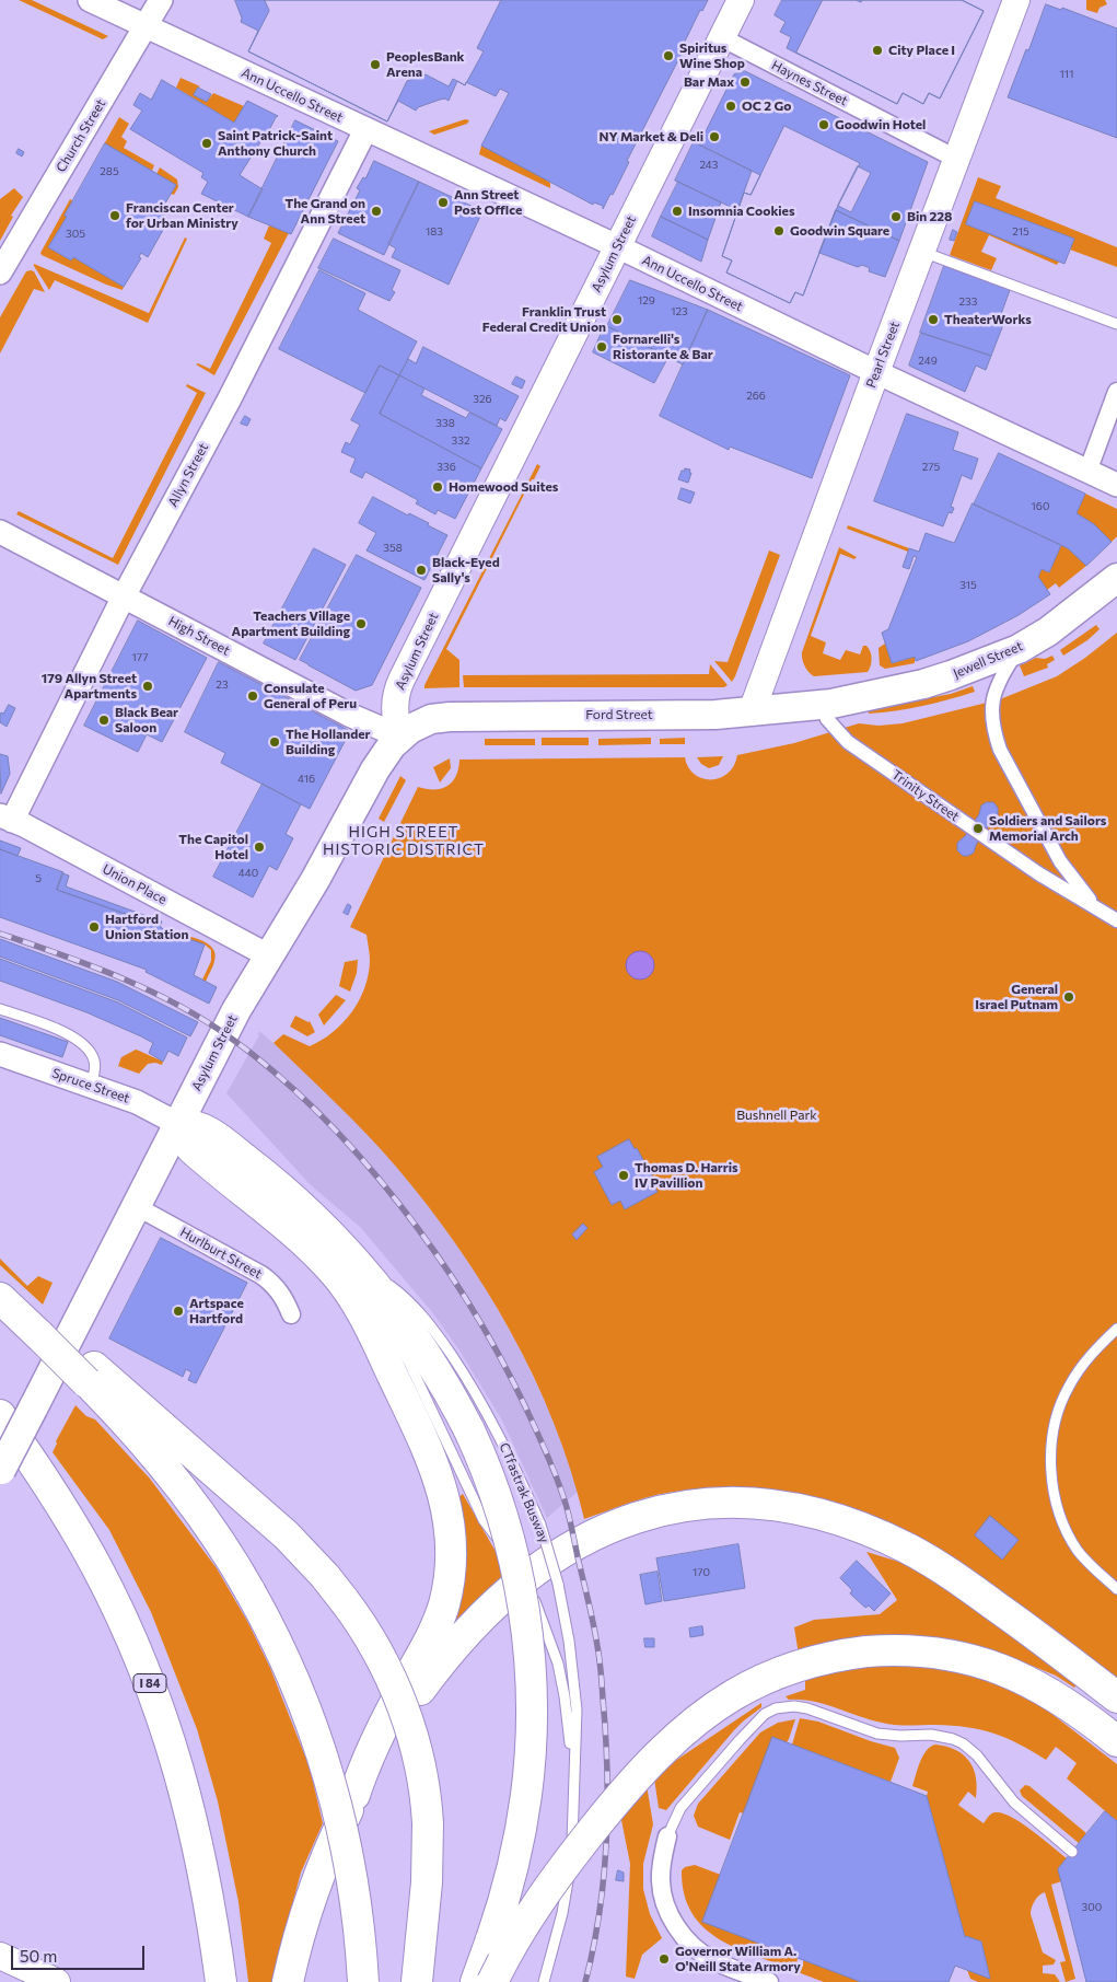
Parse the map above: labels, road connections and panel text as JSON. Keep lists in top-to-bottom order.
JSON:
{
  "streets": {
    "highway": ["I 84"],
    "main road": [
      "Asylum Street",
      "Pearl Street",
      "Jewell Street",
      "Ford Street"
    ],
    "street": [
      "Haynes Street",
      "Ann Uccello Street",
      "Church Street",
      "Allyn Street",
      "High Street",
      "Trinity Street",
      "Union Place",
      "Spruce Street",
      "Hurlburt Street"
    ],
    "lane": ["CTfastrak Busway"]
  },
  "crossings": [
    ["Haynes Street", "Asylum Street"],
    ["Haynes Street", "Pearl Street"],
    ["Ann Uccello Street", "Church Street"],
    ["Ann Uccello Street", "Asylum Street"],
    ["Ann Uccello Street", "Pearl Street"],
    ["Ann Uccello Street", "Allyn Street"],
    ["Asylum Street", "High Street"],
    ["Asylum Street", "Ford Street"],
    ["Asylum Street", "Union Place"],
    ["Asylum Street", "Spruce Street"],
    ["Asylum Street", "Hurlburt Street"],
    ["Pearl Street", "Ford Street"],
    ["Allyn Street", "High Street"],
    ["Allyn Street", "Union Place"],
    ["High Street", "Ford Street"],
    ["Jewell Street", "Ford Street"],
    ["Jewell Street", "Trinity Street"],
    ["Ford Street", "Trinity Street"]
  ],
  "districts": ["HIGH STREET HISTORIC DISTRICT"],
  "parks": ["Bushnell Park"],
  "places": [
    "City Place I",
    "Spiritus Wine Shop",
    "PeoplesBank Arena",
    "Bar Max",
    "OC 2 Go",
    "Goodwin Hotel",
    "NY Market & Deli",
    "Saint Patrick-Saint Anthony Church",
    "Ann Street Post Office",
    "The Grand on Ann Street",
    "Insomnia Cookies",
    "Franciscan Center for Urban Ministry",
    "Bin 228",
    "Goodwin Square",
    "Franklin Trust Federal Credit Union",
    "TheaterWorks",
    "Fornarelli's Ristorante & Bar",
    "Homewood Suites",
    "Black-Eyed Sally's",
    "Teachers Village Apartment Building",
    "179 Allyn Street Apartments",
    "Consulate General of Peru",
    "Black Bear Saloon",
    "The Hollander Building",
    "Soldiers and Sailors Memorial Arch",
    "The Capitol Hotel",
    "Hartford Union Station",
    "General Israel Putnam",
    "Thomas D. Harris IV Pavillion",
    "Artspace Hartford",
    "Governor William A. O'Neill State Armory"
  ],
  "house_numbers": [
    "111",
    "243",
    "285",
    "183",
    "215",
    "305",
    "129",
    "233",
    "123",
    "249",
    "266",
    "326",
    "338",
    "332",
    "336",
    "275",
    "160",
    "358",
    "315",
    "177",
    "23",
    "416",
    "440",
    "5",
    "170",
    "300"
  ],
  "scale_bar": "50 m"
}
